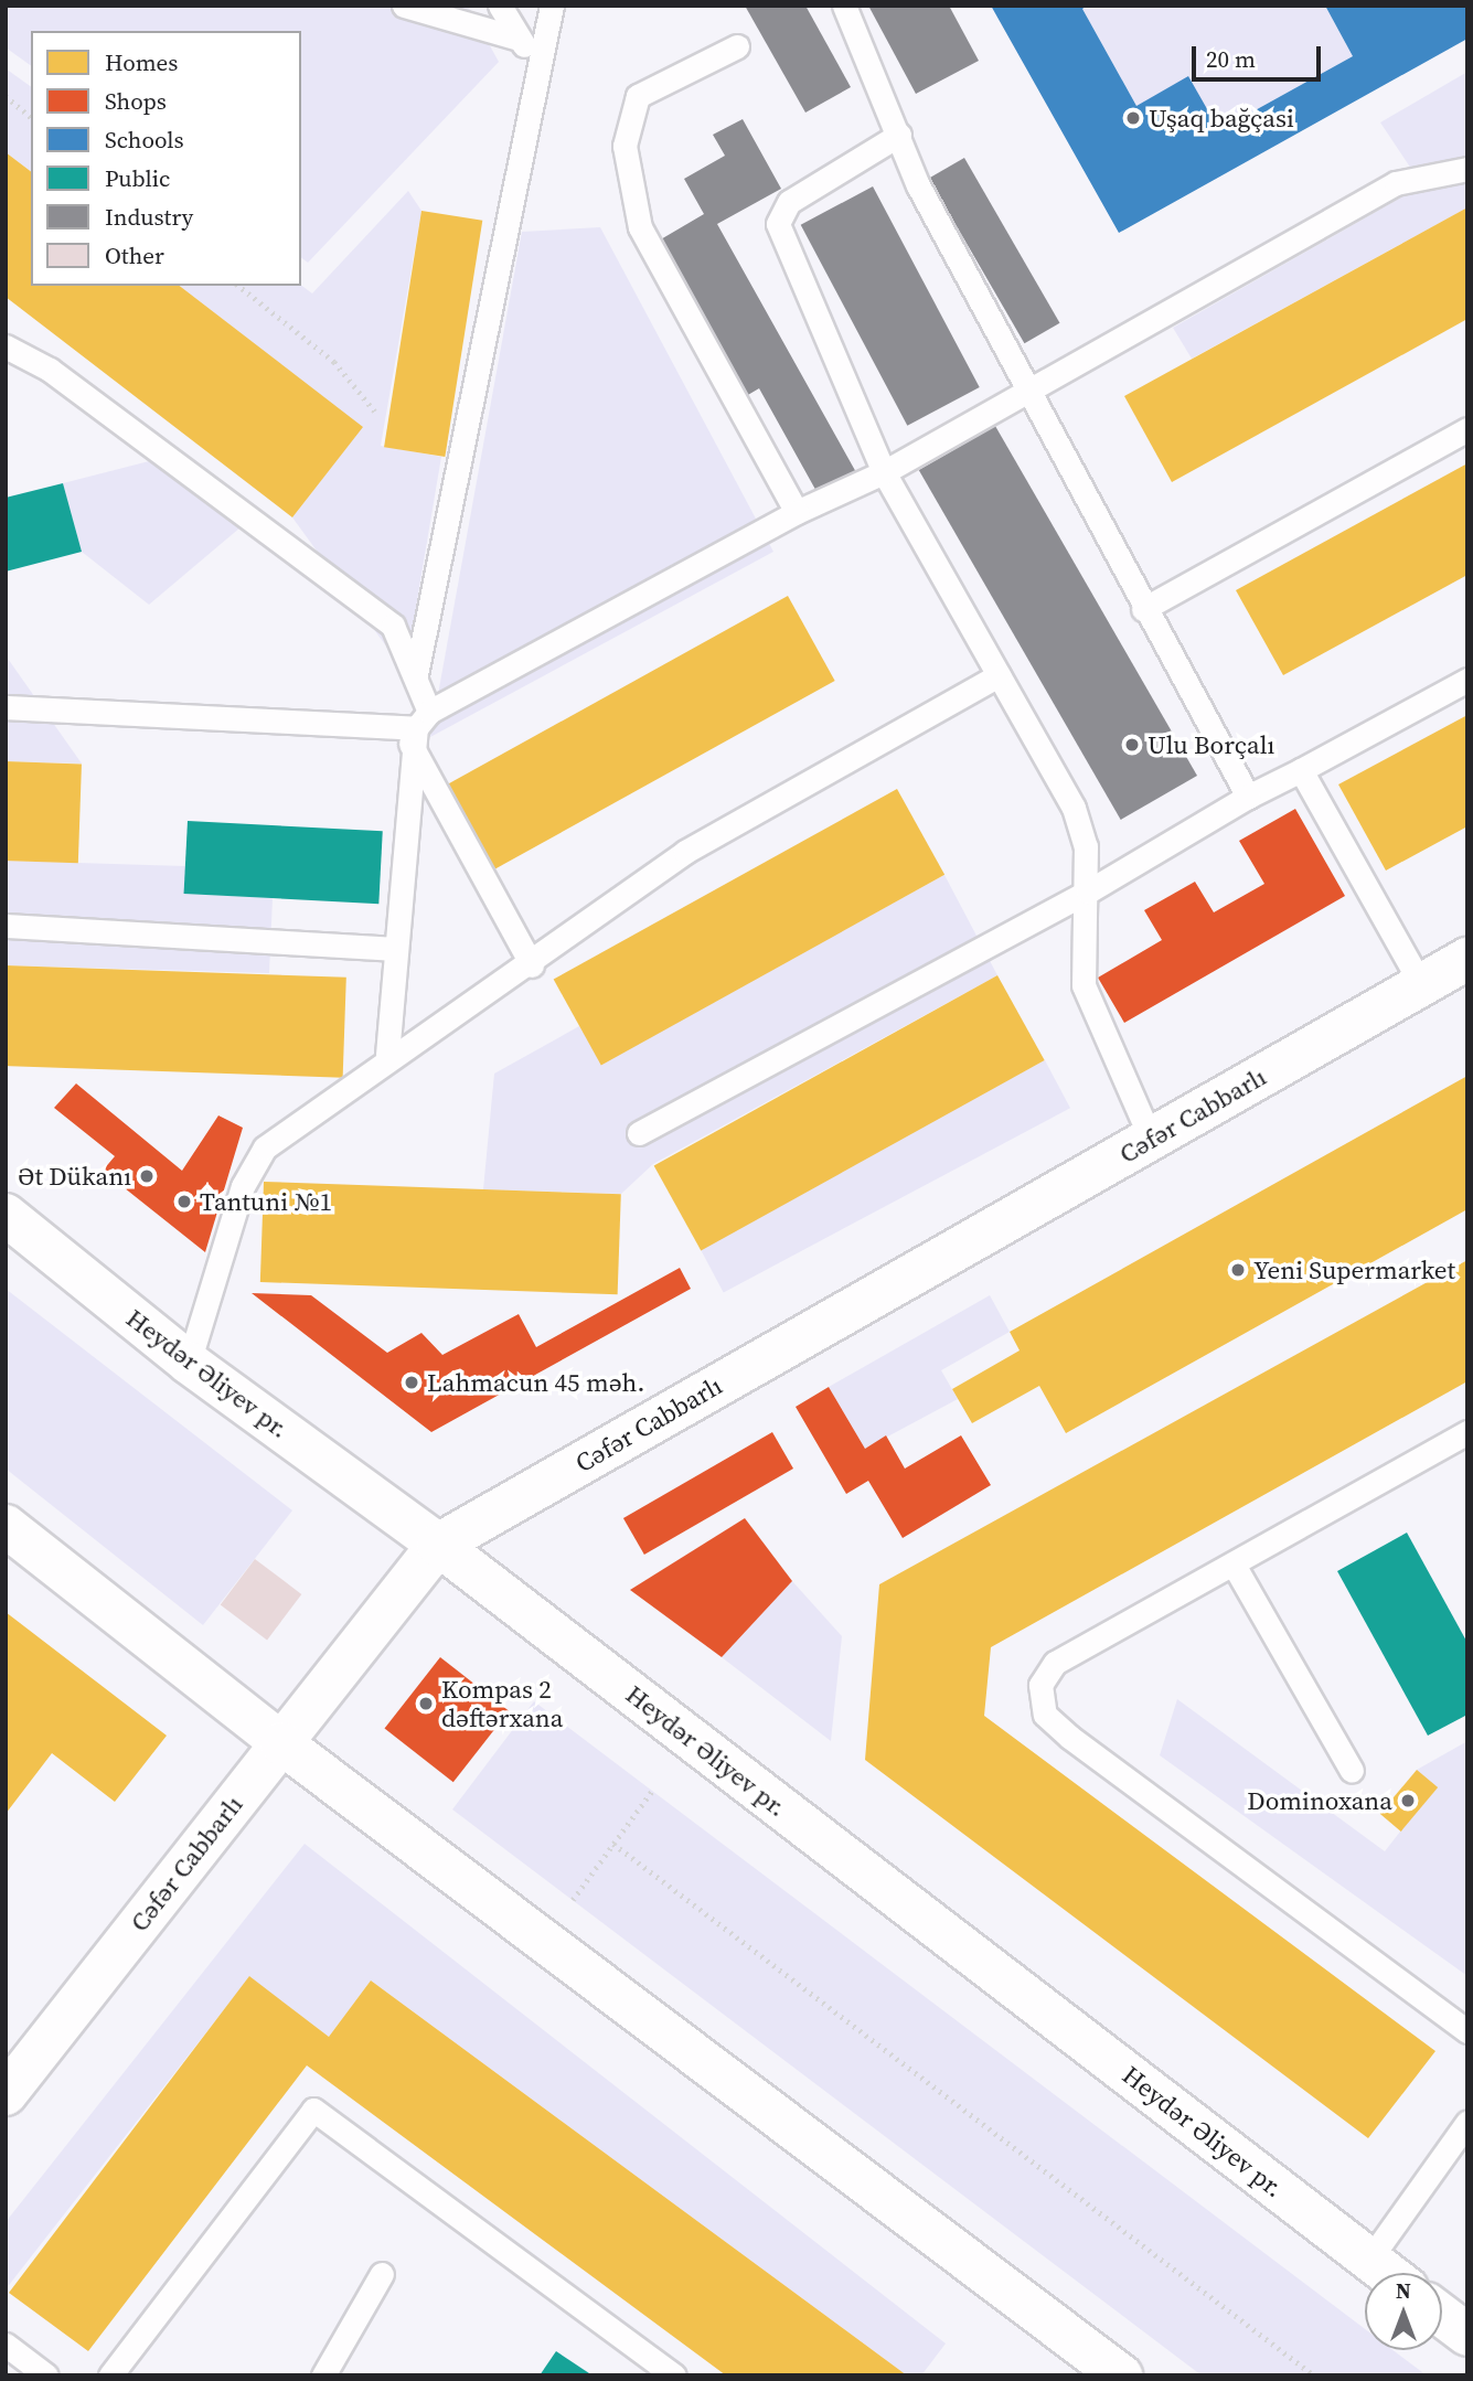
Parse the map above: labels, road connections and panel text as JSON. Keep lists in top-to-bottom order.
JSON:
{
  "streets": {
    "main road": ["Cəfər Cabbarlı", "Heydər Əliyev pr."]
  },
  "crossings": [
    ["Cəfər Cabbarlı", "Heydər Əliyev pr."]
  ],
  "places": [
    "Uşaq bağçasi",
    "Ulu Borçalı",
    "Әt Dükanı",
    "Tantuni №1",
    "Yeni Supermarket",
    "Lahmacun 45 mәh.",
    "Kompas 2 dəftərxana",
    "Dominoxana"
  ],
  "legend": [
    "Homes",
    "Shops",
    "Schools",
    "Public",
    "Industry",
    "Other"
  ],
  "scale_bar": "20 m",
  "north": "top"
}
